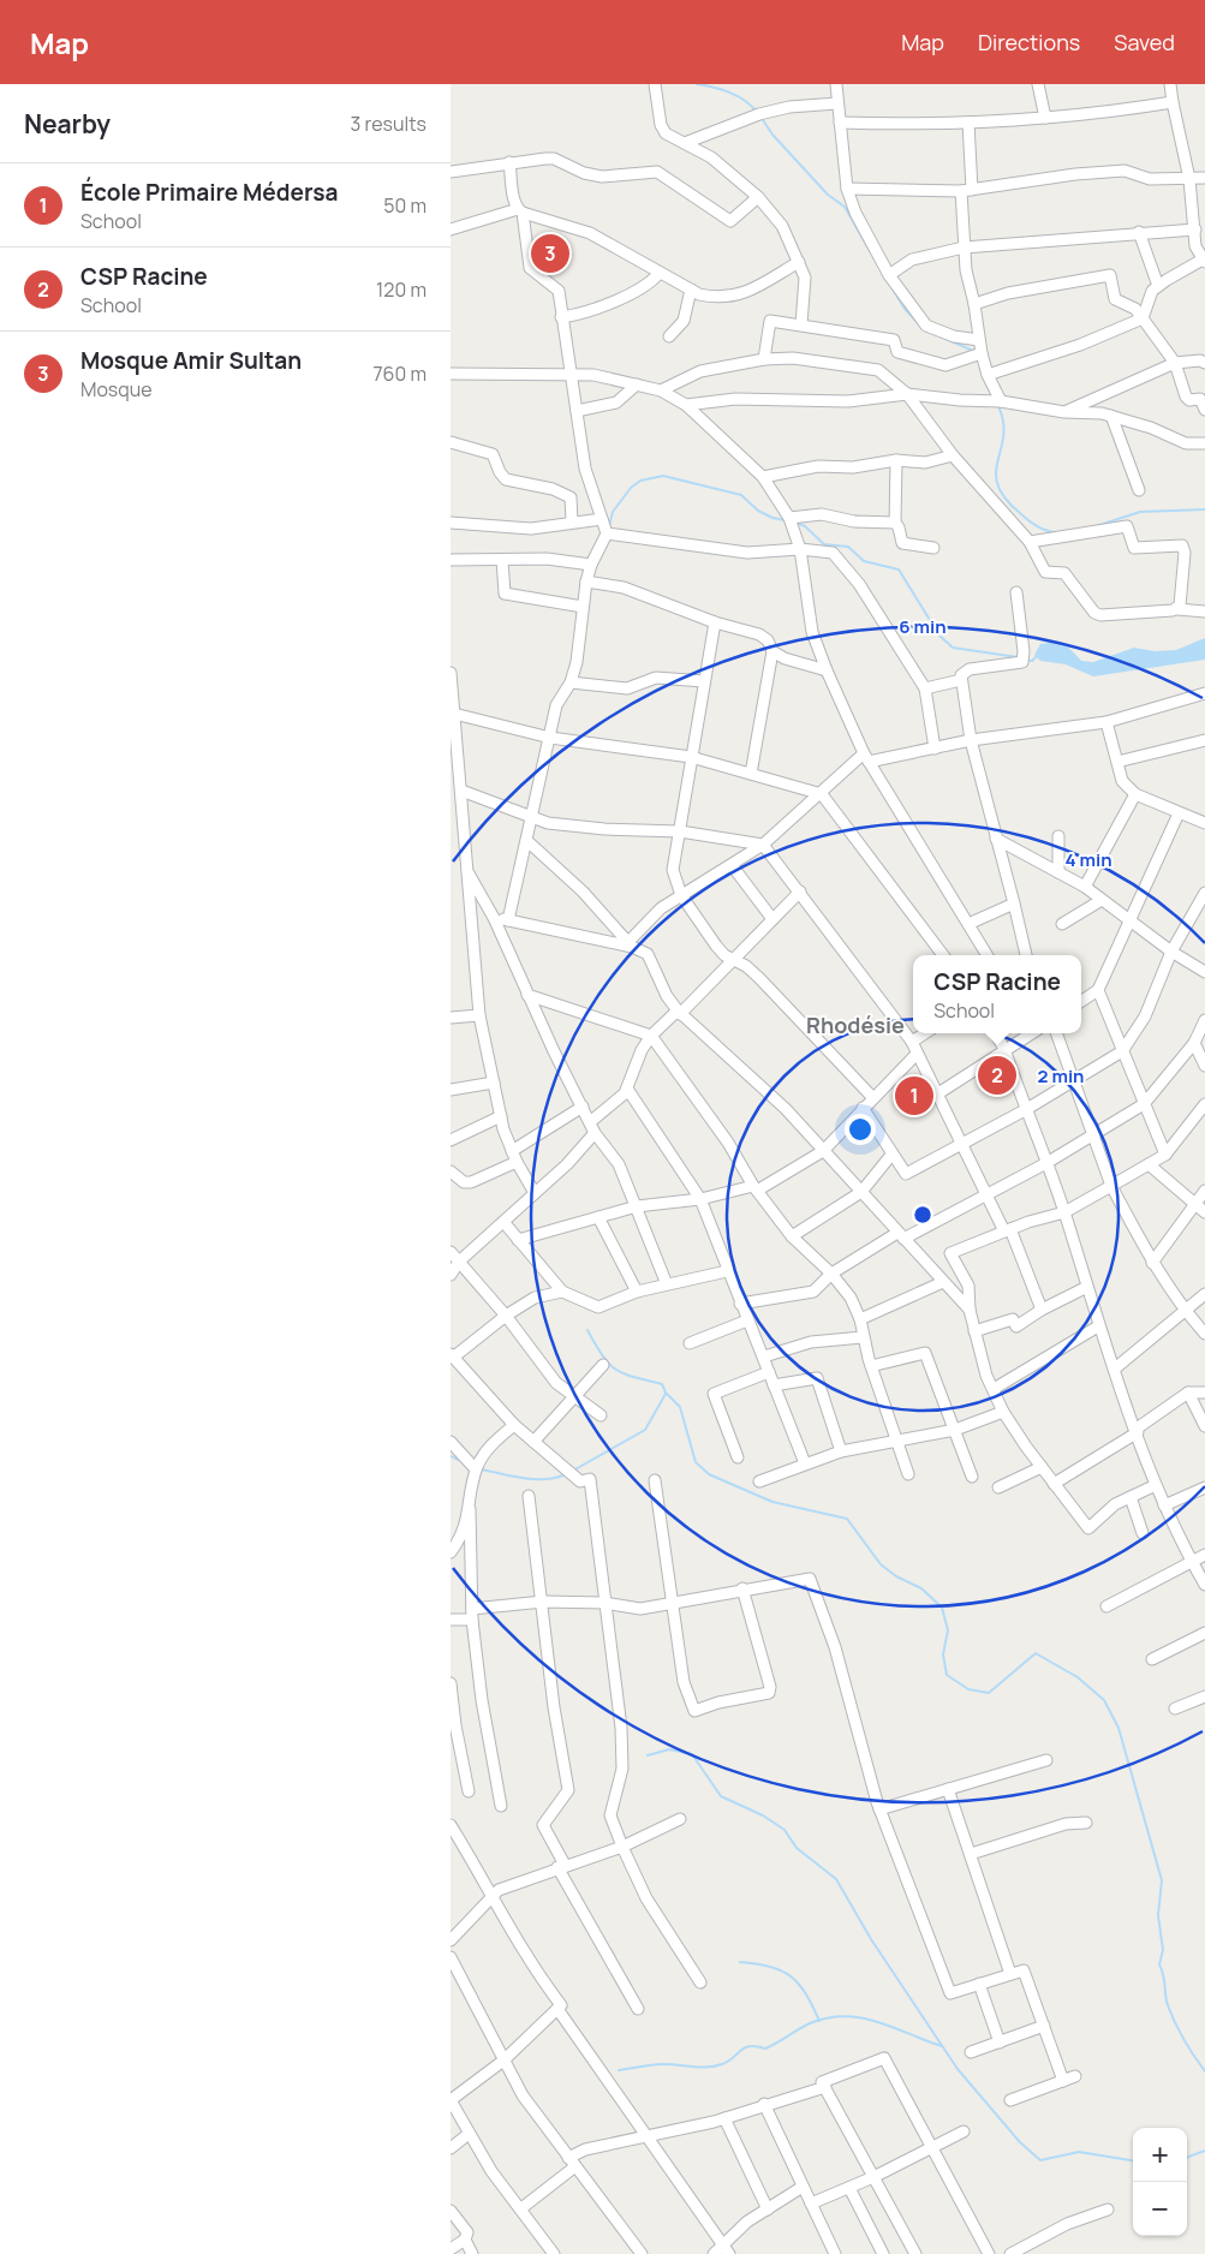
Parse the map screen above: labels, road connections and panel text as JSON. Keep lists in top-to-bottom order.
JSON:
{
  "districts": ["Rhodésie"],
  "page": {
    "header": "Map",
    "nav": ["Map", "Directions", "Saved"],
    "heading": ["Nearby", "3 results"],
    "list": [
      {
        "mark": "1",
        "name": "École Primaire Médersa",
        "note": "School",
        "value": "50 m"
      },
      {
        "mark": "2",
        "name": "CSP Racine",
        "note": "School",
        "value": "120 m"
      },
      {
        "mark": "3",
        "name": "Mosque Amir Sultan",
        "note": "Mosque",
        "value": "760 m"
      }
    ],
    "pins": ["3", "2", "1"],
    "popup": ["CSP Racine", "School"],
    "map_buttons": ["+", "−"]
  },
  "rings": ["6 min", "4 min", "2 min"]
}
